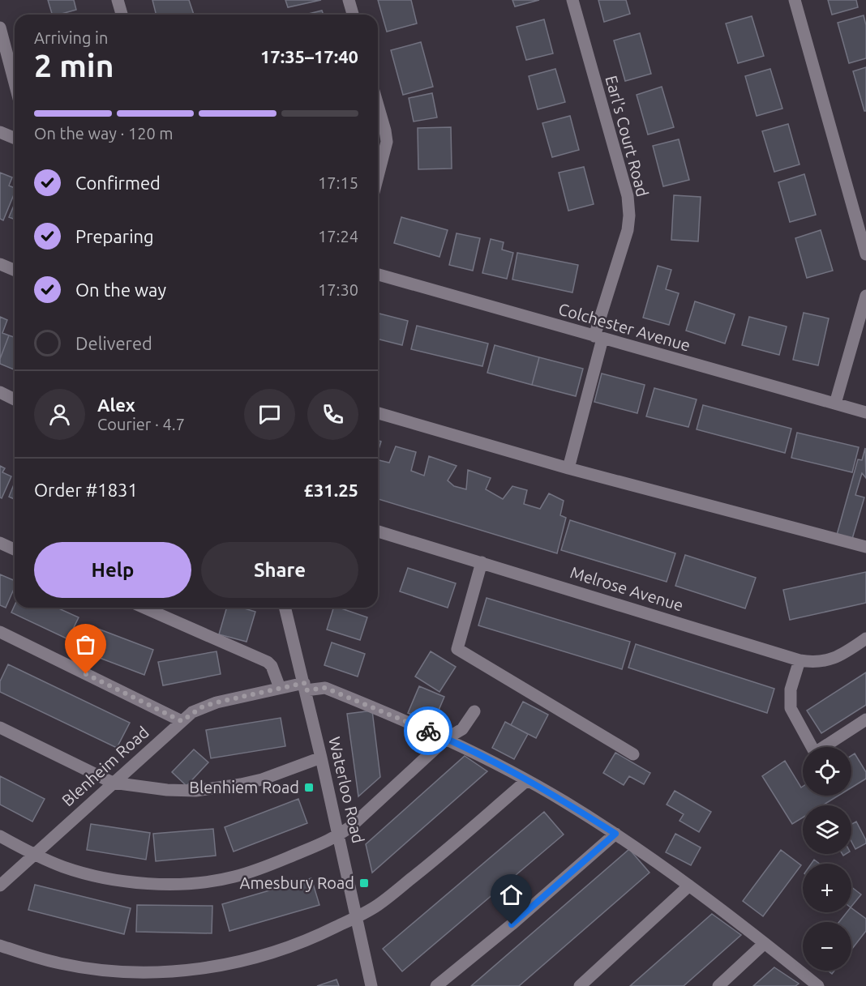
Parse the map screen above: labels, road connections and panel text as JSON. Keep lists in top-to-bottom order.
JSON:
{
  "streets": {
    "street": [
      "Earl's Court Road",
      "Colchester Avenue",
      "Melrose Avenue",
      "Blenheim Road",
      "Waterloo Road"
    ]
  },
  "crossings": [
    ["Earl's Court Road", "Colchester Avenue"],
    ["Blenheim Road", "Waterloo Road"]
  ],
  "places": {
    "transit": ["Blenhiem Road", "Amesbury Road"]
  },
  "page": {
    "heading": ["2 min", "Arriving in", "17:35–17:40"],
    "panel": [
      "Alex",
      "Courier · 4.7",
      "Order #1831",
      "£31.25"
    ],
    "bar": "On the way · 120 m",
    "list": [
      ["Confirmed", "17:15"],
      ["Preparing", "17:24"],
      ["On the way", "17:30"],
      "Delivered"
    ],
    "buttons": ["Help", "Share"],
    "map_buttons": ["+", "−"]
  }
}
